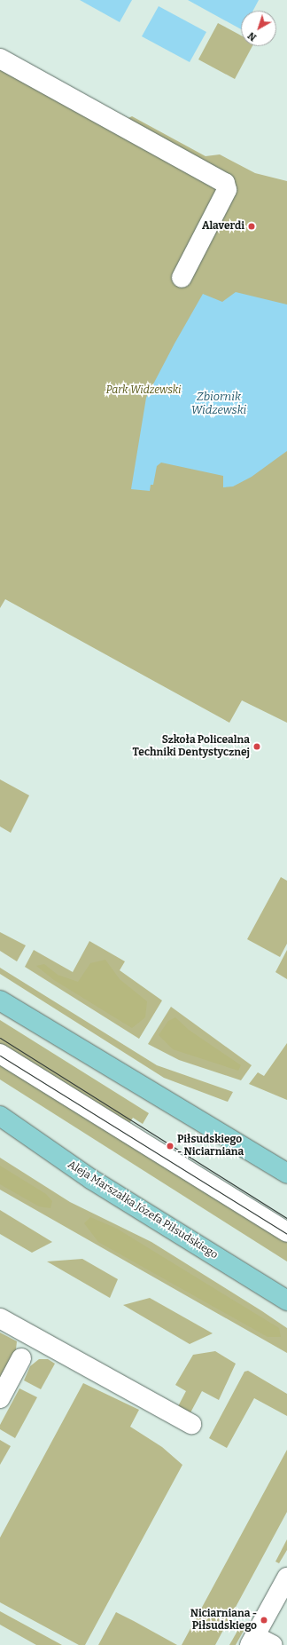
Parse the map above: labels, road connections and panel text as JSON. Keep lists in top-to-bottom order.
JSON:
{
  "streets": {
    "main road": ["Aleja Marszałka Józefa Piłsudskiego"]
  },
  "water": ["Zbiornik Widzewski"],
  "parks": ["Park Widzewski"],
  "places": [
    "Alaverdi",
    "Szkoła Policealna Techniki Dentystycznej",
    "Piłsudskiego - Niciarniana",
    "Niciarniana - Piłsudskiego"
  ],
  "north": "bottom left"
}
